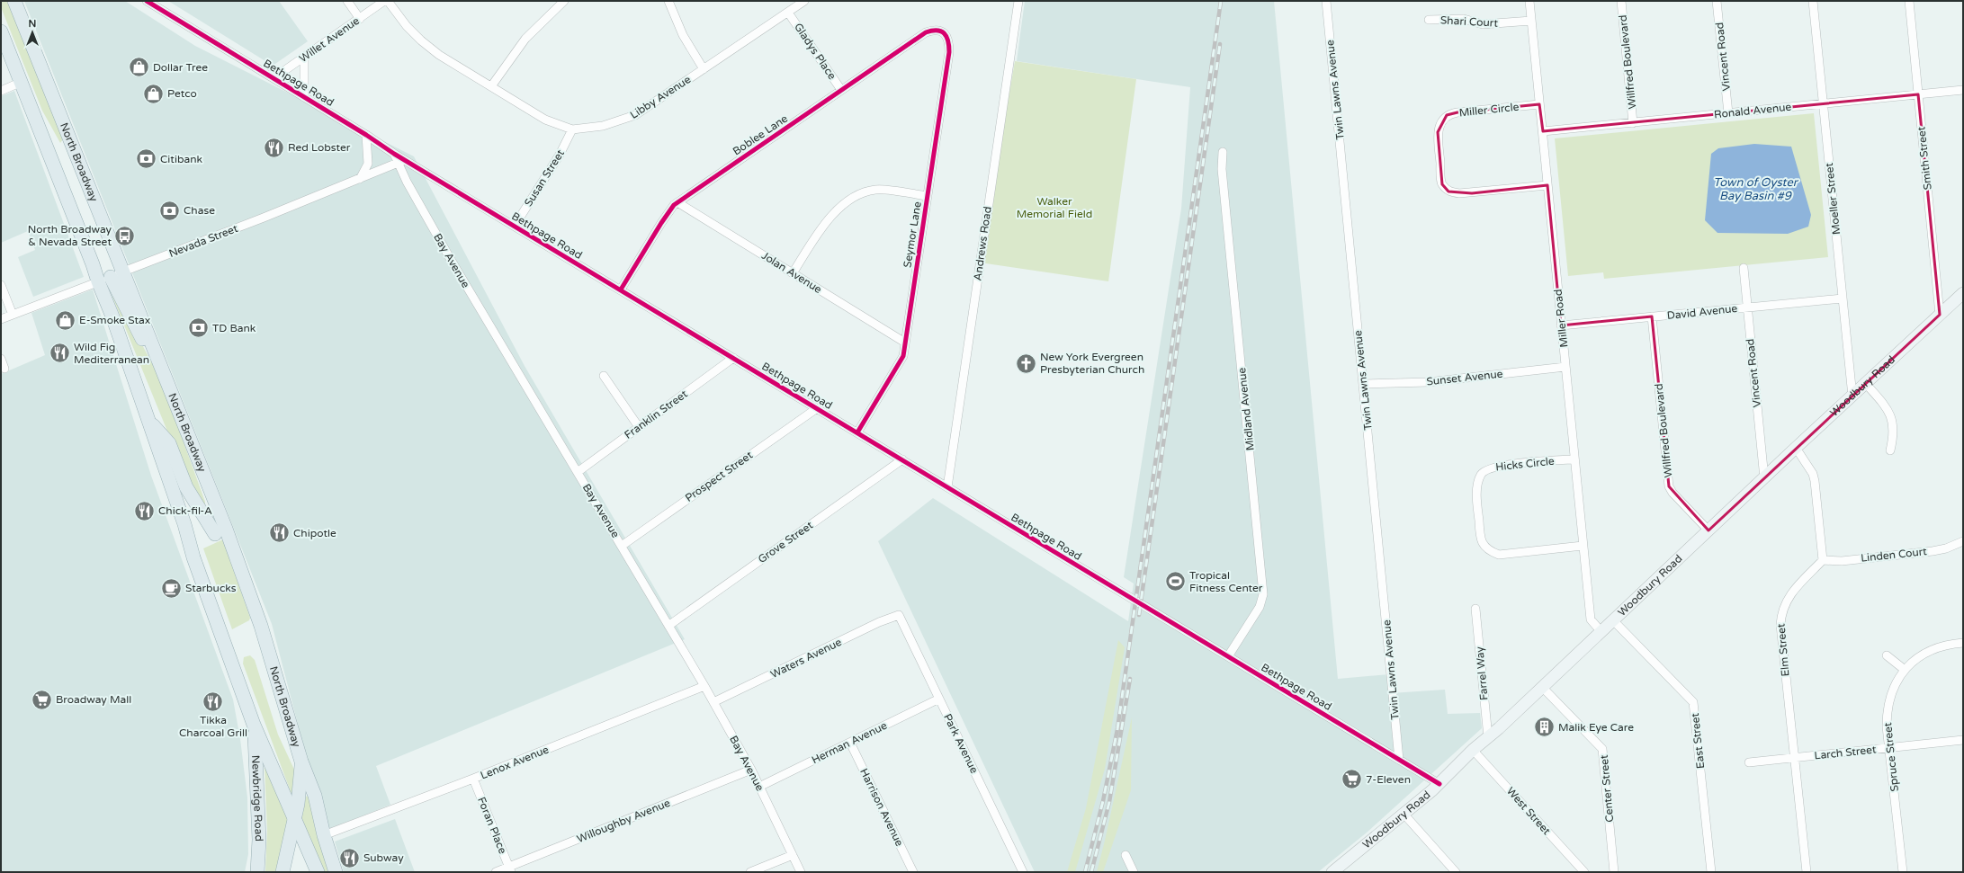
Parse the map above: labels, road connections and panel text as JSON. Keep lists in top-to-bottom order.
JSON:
{
  "streets": {
    "main road": ["North Broadway", "Woodbury Road", "Newbridge Road"],
    "street": [
      "Shari Court",
      "Willet Avenue",
      "Gladys Place",
      "Vincent Road",
      "Willfred Boulevard",
      "Bethpage Road",
      "Twin Lawns Avenue",
      "Libby Avenue",
      "Miller Circle",
      "Ronald Avenue",
      "Boblee Lane",
      "Smith Street",
      "Susan Street",
      "Moeller Street",
      "Seymor Lane",
      "Nevada Street",
      "Andrews Road",
      "Bay Avenue",
      "Jolan Avenue",
      "David Avenue",
      "Miller Road",
      "Sunset Avenue",
      "Midland Avenue",
      "Franklin Street",
      "Hicks Circle",
      "Prospect Street",
      "Grove Street",
      "Linden Court",
      "Elm Street",
      "Waters Avenue",
      "Farrel Way",
      "East Street",
      "Herman Avenue",
      "Park Avenue",
      "Larch Street",
      "Spruce Street",
      "Lenox Avenue",
      "Center Street",
      "Harrison Avenue",
      "West Street",
      "Willoughby Avenue",
      "Foran Place"
    ]
  },
  "crossings": [
    ["Shari Court", "Miller Road"],
    ["Willet Avenue", "Bethpage Road"],
    ["Gladys Place", "Libby Avenue"],
    ["Gladys Place", "Boblee Lane"],
    ["Vincent Road", "Ronald Avenue"],
    ["Vincent Road", "David Avenue"],
    ["Vincent Road", "Woodbury Road"],
    ["Willfred Boulevard", "Ronald Avenue"],
    ["Willfred Boulevard", "David Avenue"],
    ["Willfred Boulevard", "Woodbury Road"],
    ["Bethpage Road", "Twin Lawns Avenue"],
    ["Bethpage Road", "Boblee Lane"],
    ["Bethpage Road", "Susan Street"],
    ["Bethpage Road", "Seymor Lane"],
    ["Bethpage Road", "Nevada Street"],
    ["Bethpage Road", "Andrews Road"],
    ["Bethpage Road", "Bay Avenue"],
    ["Bethpage Road", "Woodbury Road"],
    ["Bethpage Road", "Midland Avenue"],
    ["Bethpage Road", "Franklin Street"],
    ["Bethpage Road", "Prospect Street"],
    ["Bethpage Road", "Grove Street"],
    ["Twin Lawns Avenue", "Sunset Avenue"],
    ["Libby Avenue", "Susan Street"],
    ["Miller Circle", "Miller Road"],
    ["Ronald Avenue", "Smith Street"],
    ["Ronald Avenue", "Moeller Street"],
    ["Ronald Avenue", "Miller Road"],
    ["Boblee Lane", "Seymor Lane"],
    ["Boblee Lane", "Jolan Avenue"],
    ["Smith Street", "Woodbury Road"],
    ["North Broadway", "Nevada Street"],
    ["North Broadway", "Lenox Avenue"],
    ["Moeller Street", "David Avenue"],
    ["Moeller Street", "Woodbury Road"],
    ["Seymor Lane", "Jolan Avenue"],
    ["Nevada Street", "Bay Avenue"],
    ["Bay Avenue", "Franklin Street"],
    ["Bay Avenue", "Prospect Street"],
    ["Bay Avenue", "Grove Street"],
    ["Bay Avenue", "Waters Avenue"],
    ["Bay Avenue", "Herman Avenue"],
    ["Bay Avenue", "Lenox Avenue"],
    ["Bay Avenue", "Willoughby Avenue"],
    ["David Avenue", "Miller Road"],
    ["Miller Road", "Sunset Avenue"],
    ["Miller Road", "Woodbury Road"],
    ["Miller Road", "Hicks Circle"],
    ["Woodbury Road", "Farrel Way"],
    ["Woodbury Road", "East Street"],
    ["Woodbury Road", "Center Street"],
    ["Woodbury Road", "West Street"],
    ["Linden Court", "Elm Street"],
    ["Elm Street", "Larch Street"],
    ["Waters Avenue", "Park Avenue"],
    ["Herman Avenue", "Park Avenue"],
    ["Herman Avenue", "Harrison Avenue"],
    ["Larch Street", "Spruce Street"],
    ["Lenox Avenue", "Foran Place"],
    ["Willoughby Avenue", "Foran Place"]
  ],
  "water": ["Town of Oyster Bay Basin #9"],
  "parks": ["Walker Memorial Field"],
  "places": {
    "shop": ["Dollar Tree", "Petco", "E-Smoke Stax"],
    "restaurant": [
      "Red Lobster",
      "Wild Fig Mediterranean",
      "Chick-fil-A",
      "Chipotle",
      "Tikka Charcoal Grill",
      "Subway"
    ],
    "bank": ["Citibank", "Chase", "TD Bank"],
    "bus stop": ["North Broadway & Nevada Street"],
    "church": ["New York Evergreen Presbyterian Church"],
    "sports": ["Tropical Fitness Center"],
    "cafe": ["Starbucks"],
    "supermarket": ["Broadway Mall", "7-Eleven"],
    "building": ["Malik Eye Care"]
  },
  "north": "top"
}
